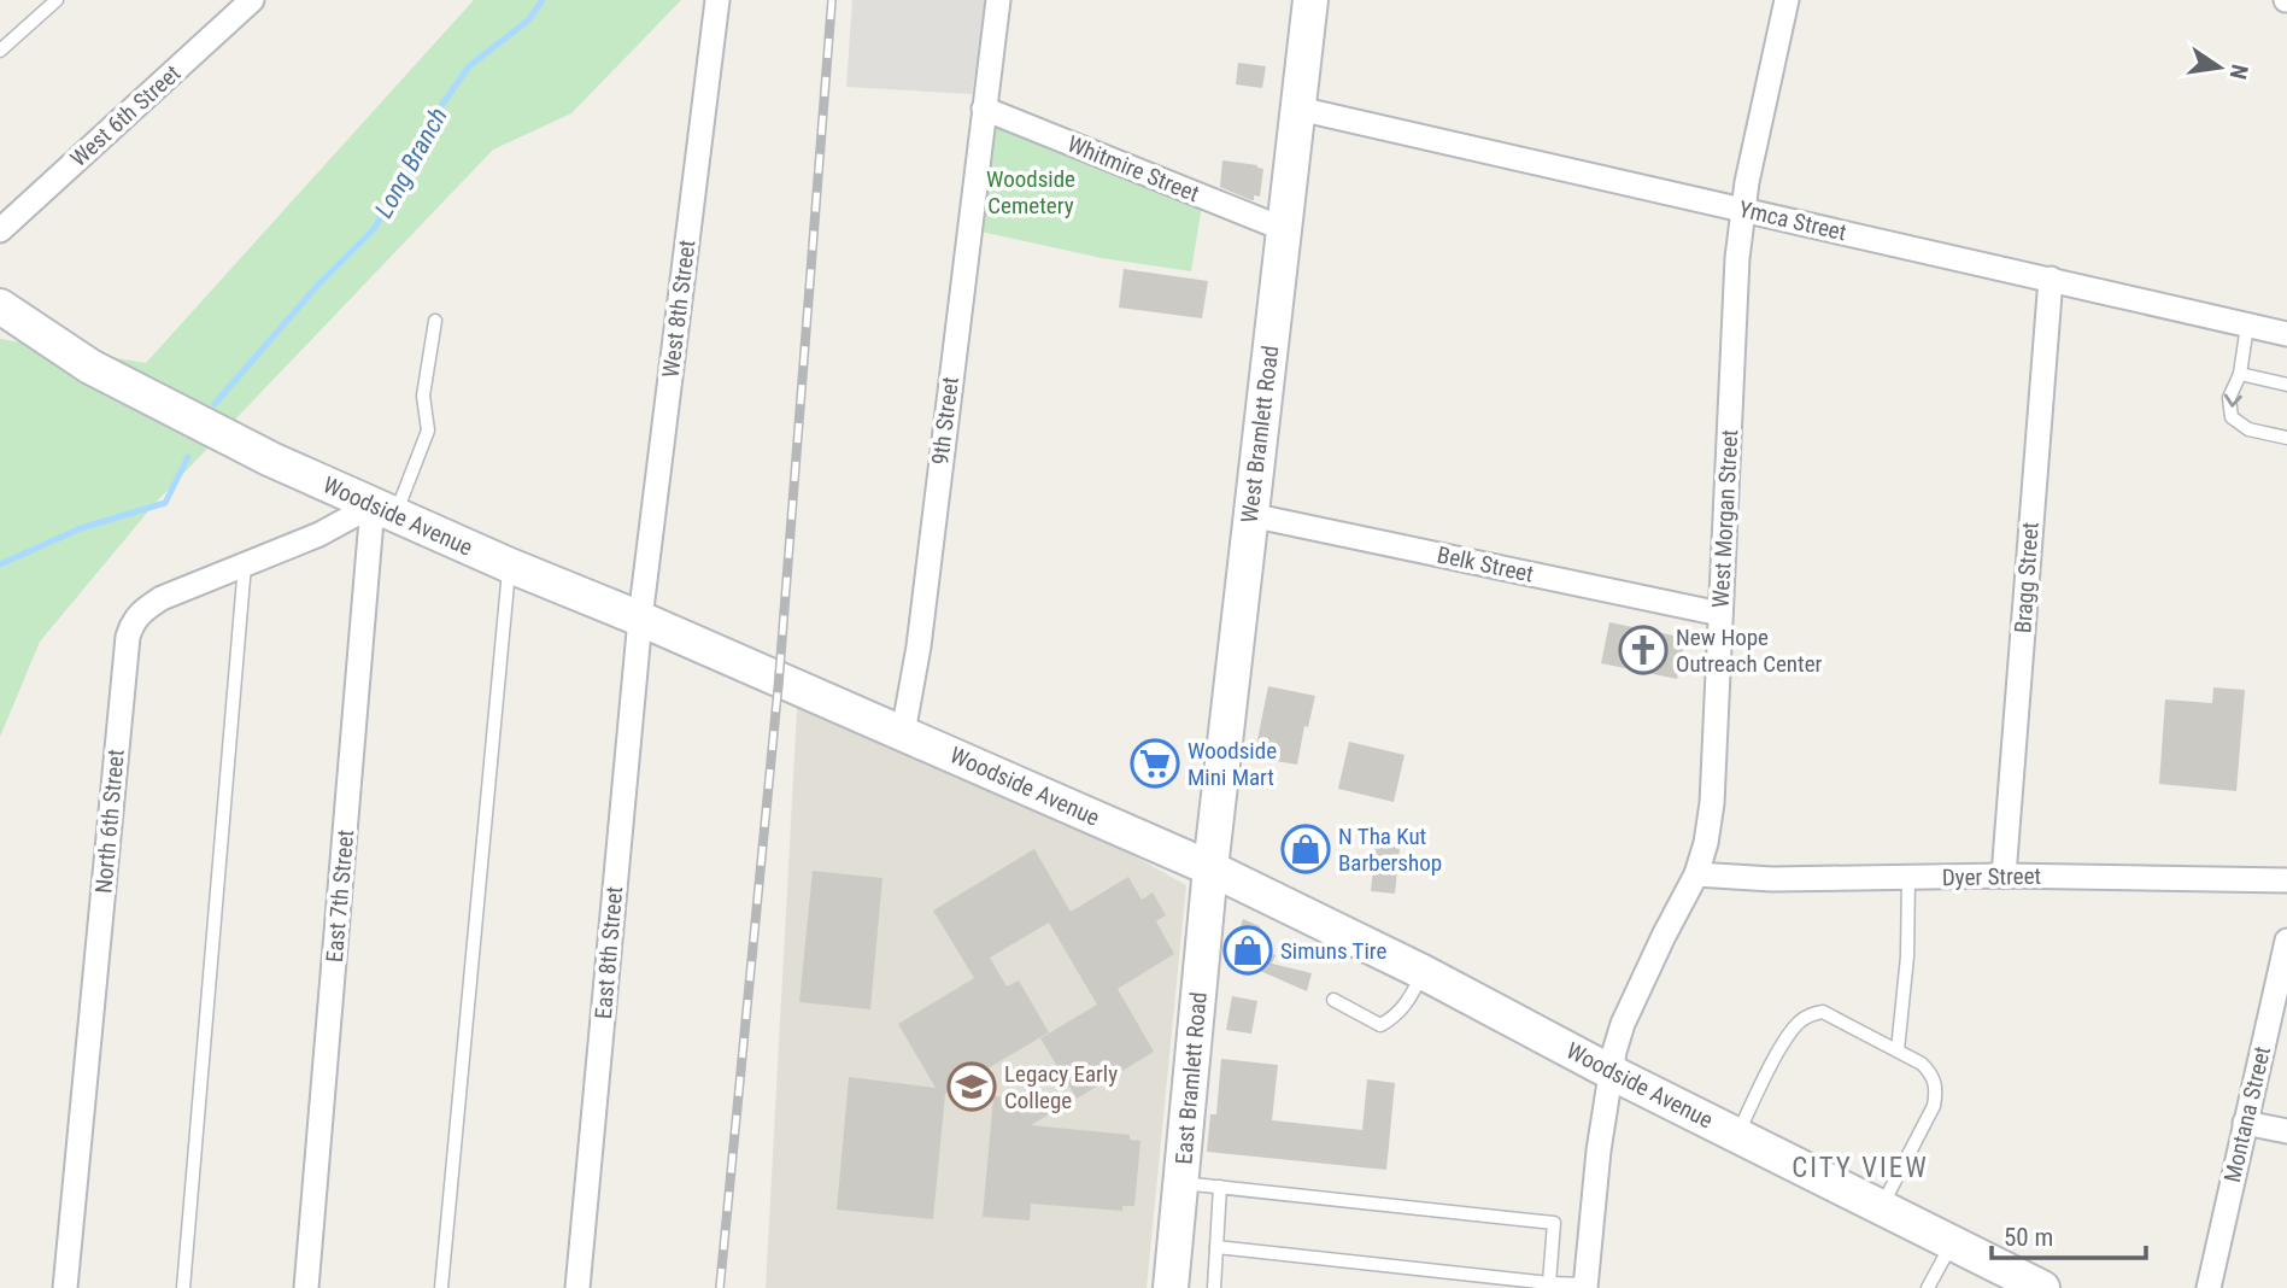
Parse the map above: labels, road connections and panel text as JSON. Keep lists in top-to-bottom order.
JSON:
{
  "streets": {
    "street": [
      "West 6th Street",
      "Whitmire Street",
      "Ymca Street",
      "West 8th Street",
      "9th Street",
      "West Bramlett Road",
      "Woodside Avenue",
      "West Morgan Street",
      "Belk Street",
      "Bragg Street",
      "North 6th Street",
      "Dyer Street",
      "East 7th Street",
      "East 8th Street",
      "East Bramlett Road",
      "Montana Street"
    ]
  },
  "crossings": [
    ["Whitmire Street", "9th Street"],
    ["Whitmire Street", "West Bramlett Road"],
    ["Ymca Street", "West Bramlett Road"],
    ["Ymca Street", "West Morgan Street"],
    ["Ymca Street", "Bragg Street"],
    ["West 8th Street", "Woodside Avenue"],
    ["West 8th Street", "East 8th Street"],
    ["9th Street", "Woodside Avenue"],
    ["West Bramlett Road", "Woodside Avenue"],
    ["West Bramlett Road", "Belk Street"],
    ["West Bramlett Road", "East Bramlett Road"],
    ["Woodside Avenue", "West Morgan Street"],
    ["Woodside Avenue", "North 6th Street"],
    ["Woodside Avenue", "East 7th Street"],
    ["Woodside Avenue", "East 8th Street"],
    ["Woodside Avenue", "East Bramlett Road"],
    ["West Morgan Street", "Belk Street"],
    ["West Morgan Street", "Dyer Street"],
    ["Bragg Street", "Dyer Street"],
    ["North 6th Street", "East 7th Street"]
  ],
  "districts": ["CITY VIEW"],
  "water": ["Long Branch"],
  "parks": ["Woodside Cemetery"],
  "places": {
    "church": ["New Hope Outreach Center"],
    "supermarket": ["Woodside Mini Mart"],
    "shop": ["N Tha Kut Barbershop", "Simuns Tire"],
    "school or university": ["Legacy Early College"]
  },
  "scale_bar": "50 m",
  "north": "right"
}
